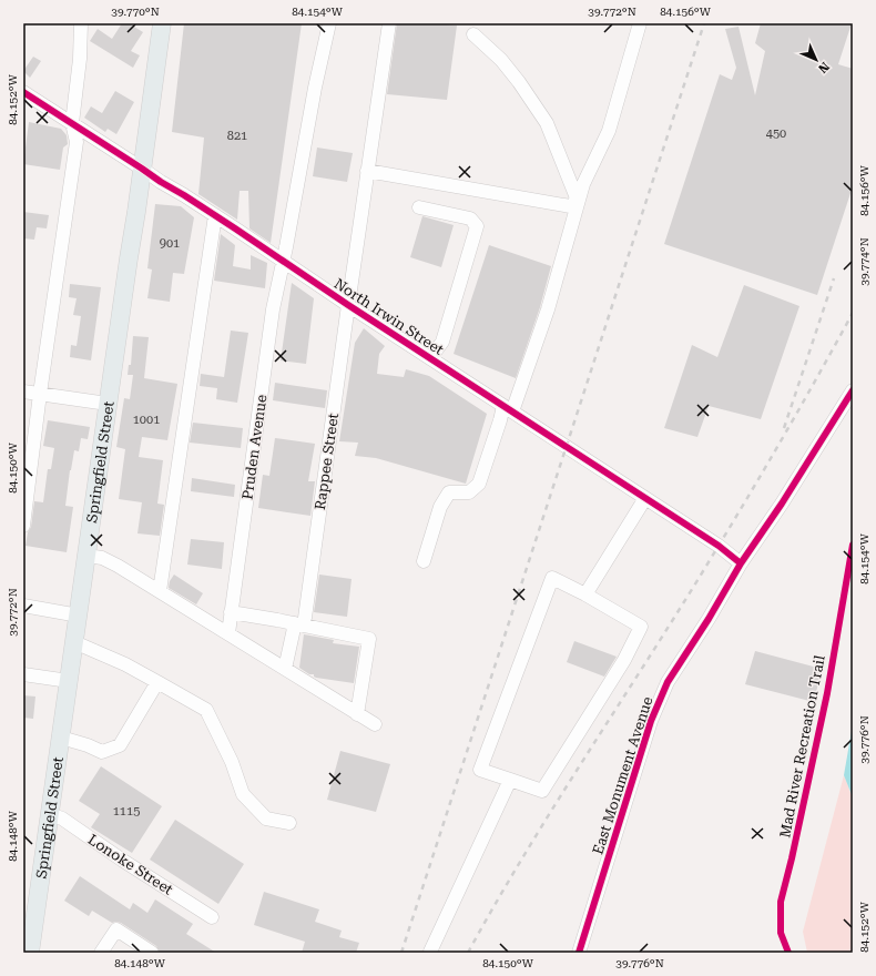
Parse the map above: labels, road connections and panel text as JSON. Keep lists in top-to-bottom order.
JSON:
{
  "streets": {
    "main road": ["Springfield Street"],
    "street": [
      "North Irwin Street",
      "Pruden Avenue",
      "Rappee Street",
      "East Monument Avenue",
      "Lonoke Street"
    ],
    "cycle path": ["Mad River Recreation Trail"]
  },
  "crossings": [
    ["North Irwin Street", "Pruden Avenue"],
    ["North Irwin Street", "Springfield Street"],
    ["North Irwin Street", "Rappee Street"],
    ["North Irwin Street", "East Monument Avenue"],
    ["Springfield Street", "Lonoke Street"]
  ],
  "house_numbers": [
    "450",
    "821",
    "901",
    "1001",
    "1115"
  ],
  "north": "bottom right",
  "coordinates": [
    "39.770°N",
    "84.154°W",
    "39.772°N",
    "84.156°W",
    "84.152°W",
    "39.774°N",
    "84.150°W",
    "39.776°N",
    "84.148°W"
  ]
}
